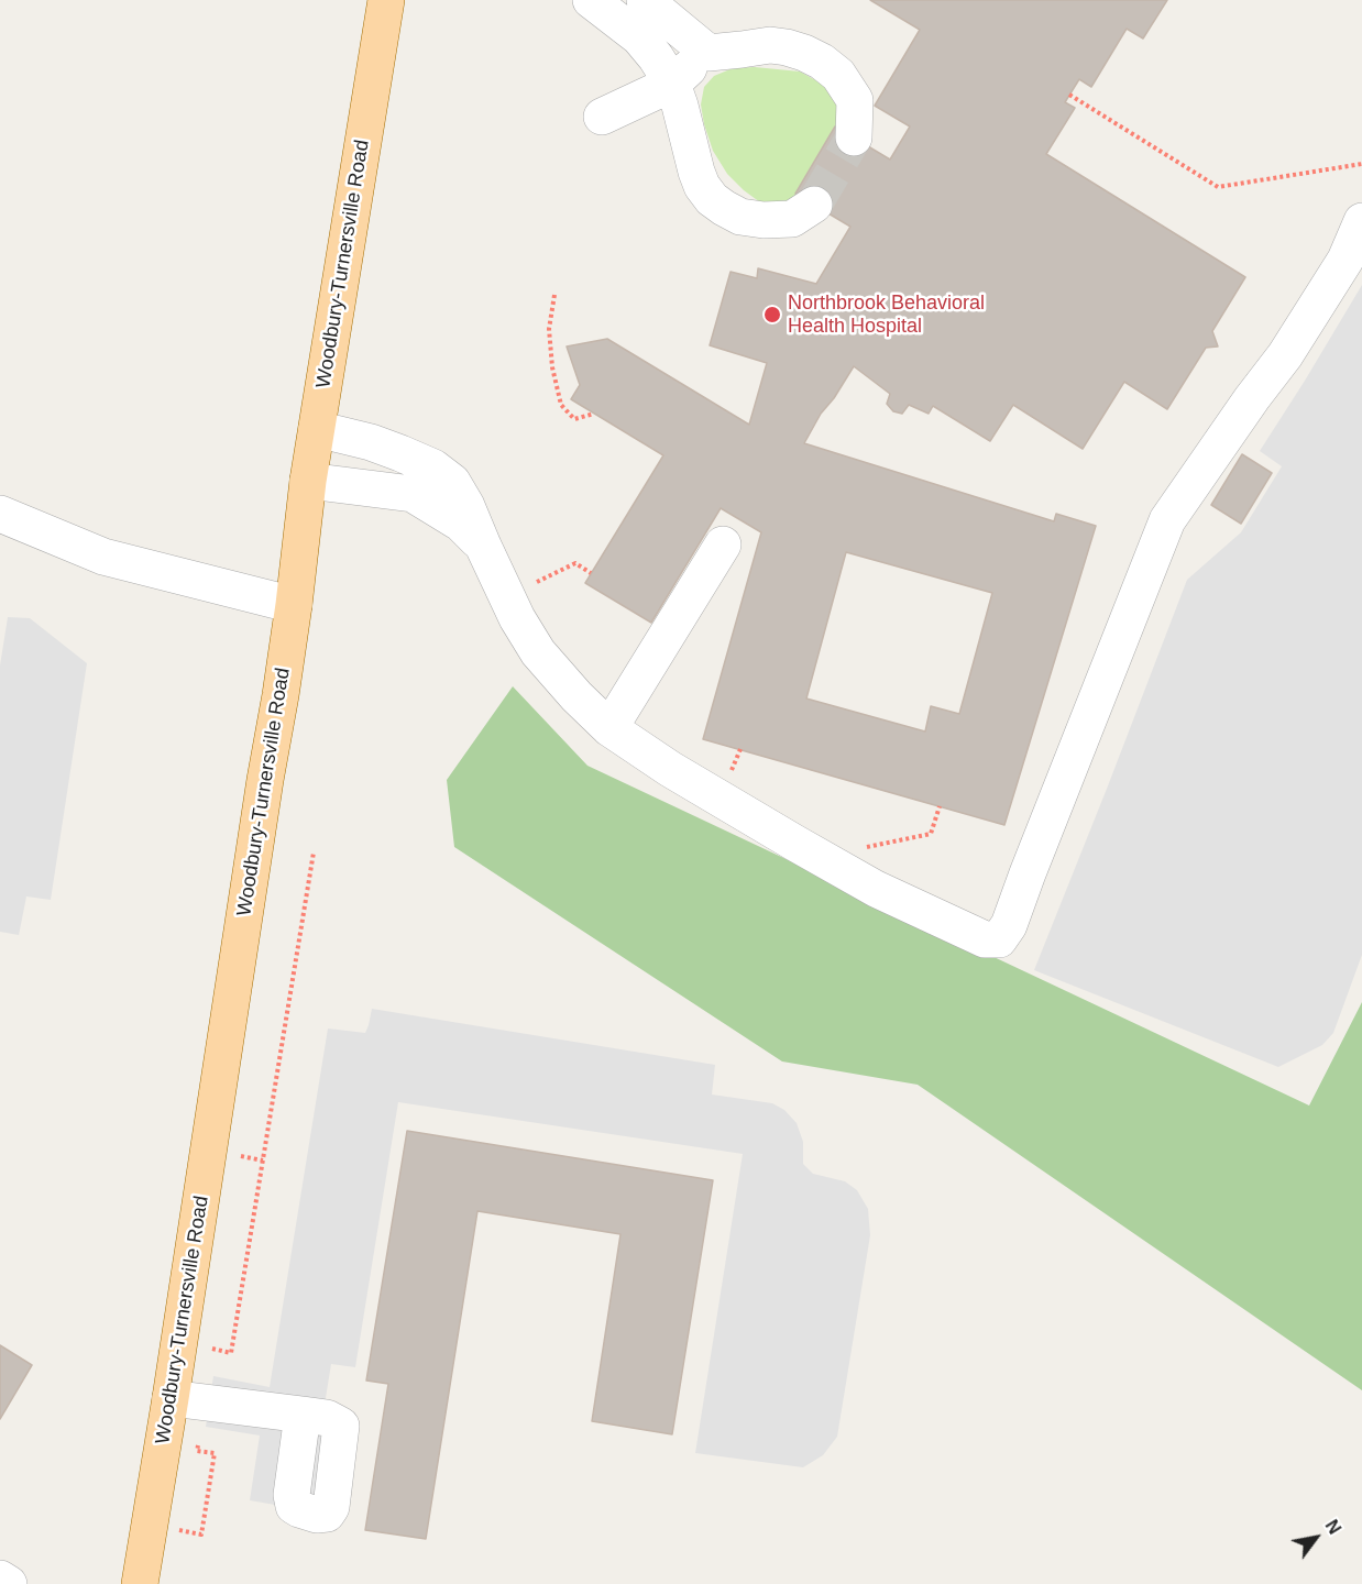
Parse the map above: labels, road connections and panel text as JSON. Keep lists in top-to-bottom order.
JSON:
{
  "streets": {
    "main road": ["Woodbury-Turnersville Road"]
  },
  "places": ["Northbrook Behavioral Health Hospital"],
  "north": "top right"
}
